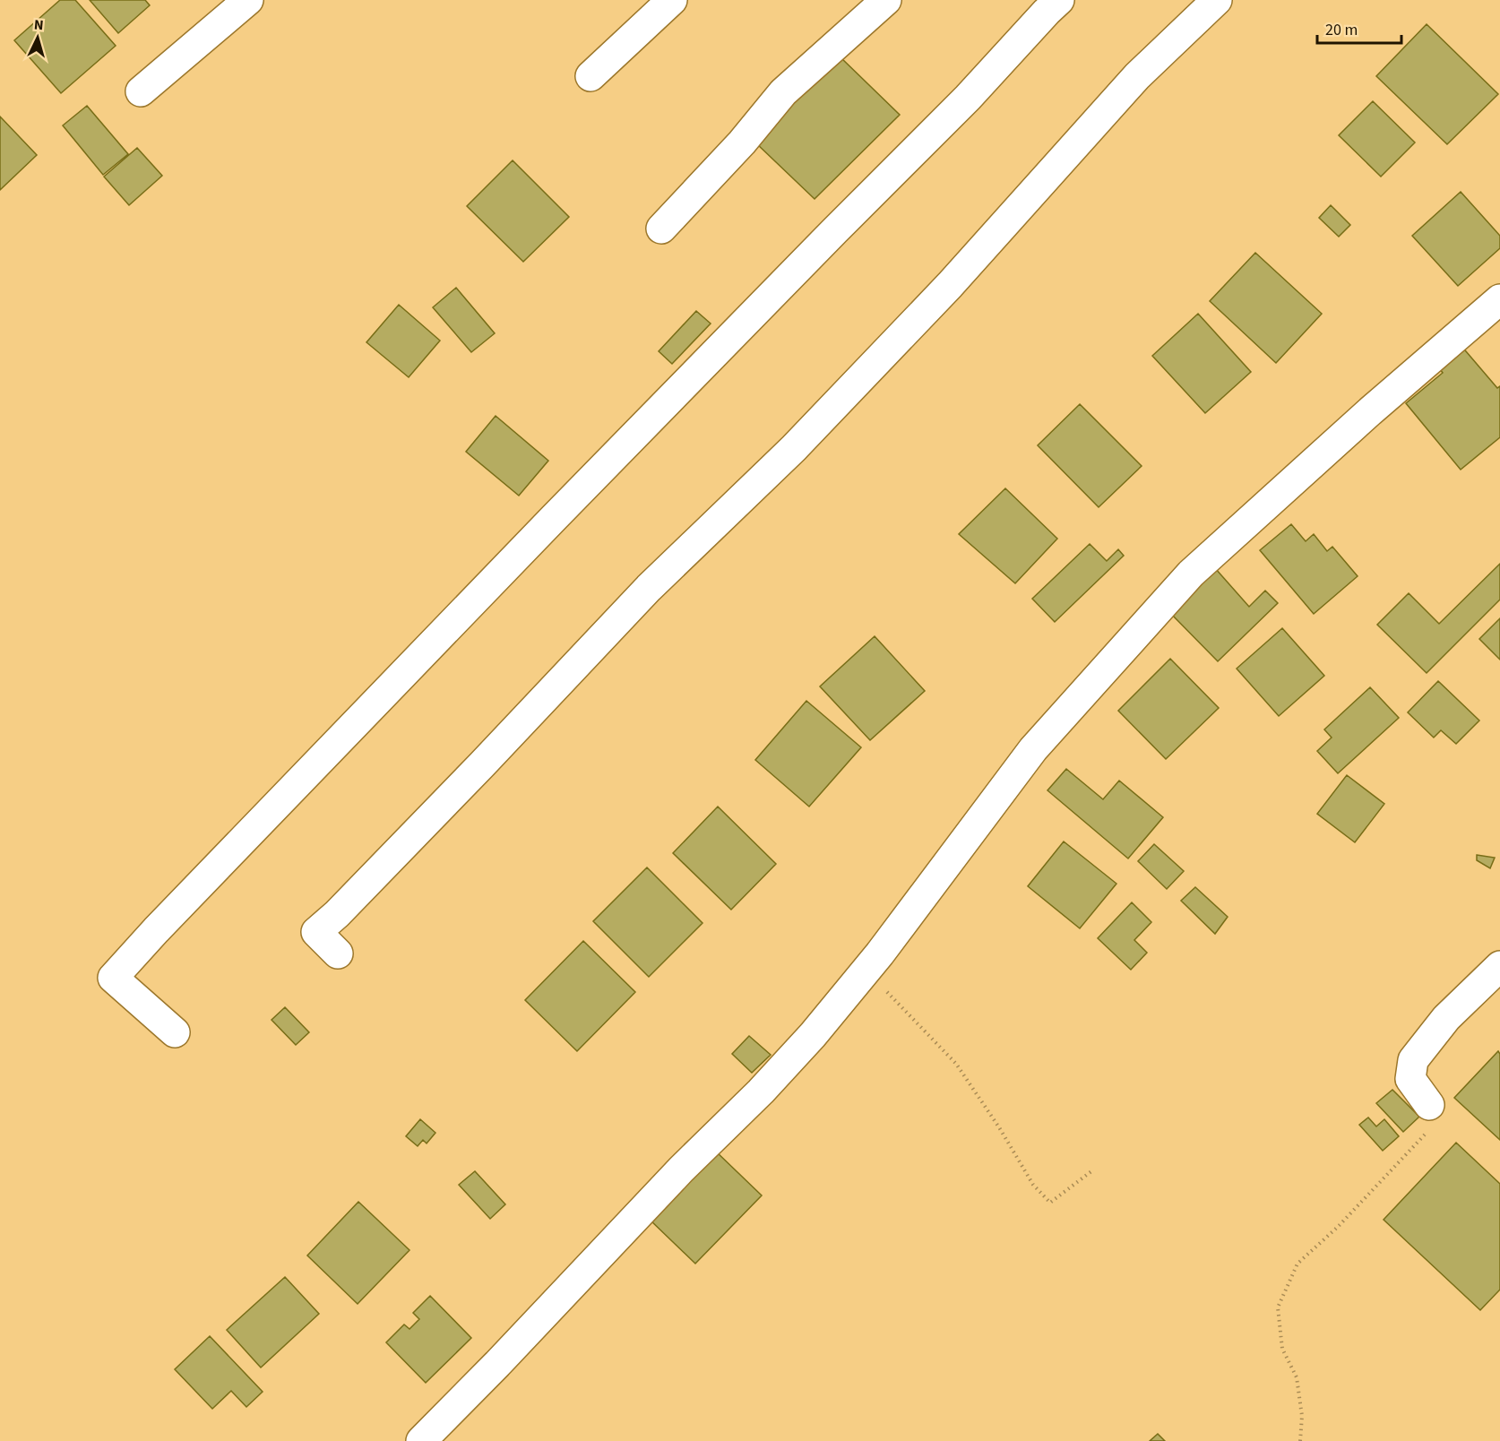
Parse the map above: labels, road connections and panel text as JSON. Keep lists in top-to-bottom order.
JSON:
{
  "scale_bar": "20 m",
  "north": "top"
}
